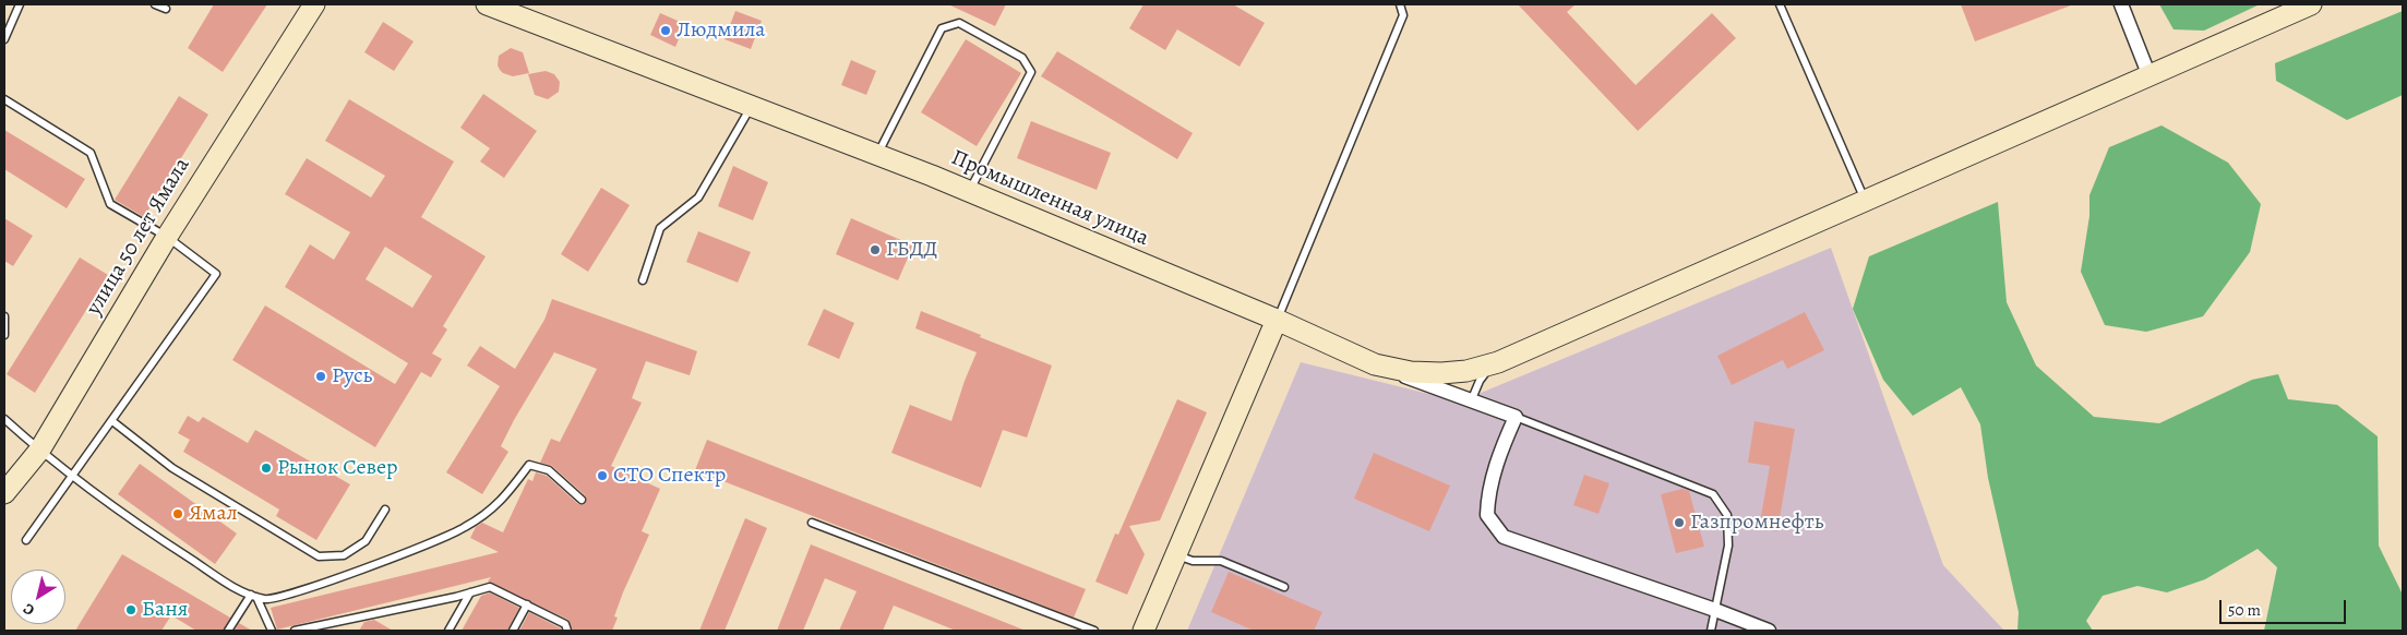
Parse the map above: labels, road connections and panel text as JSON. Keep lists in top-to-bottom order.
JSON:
{
  "streets": {
    "main road": ["Промышленная улица", "улица 50 лет Ямала"]
  },
  "places": [
    "Людмила",
    "ГБДД",
    "Русь",
    "Рынок Север",
    "СТО Спектр",
    "Ямал",
    "Газпромнефть",
    "Баня"
  ],
  "scale_bar": "50 m",
  "north": "bottom left"
}
